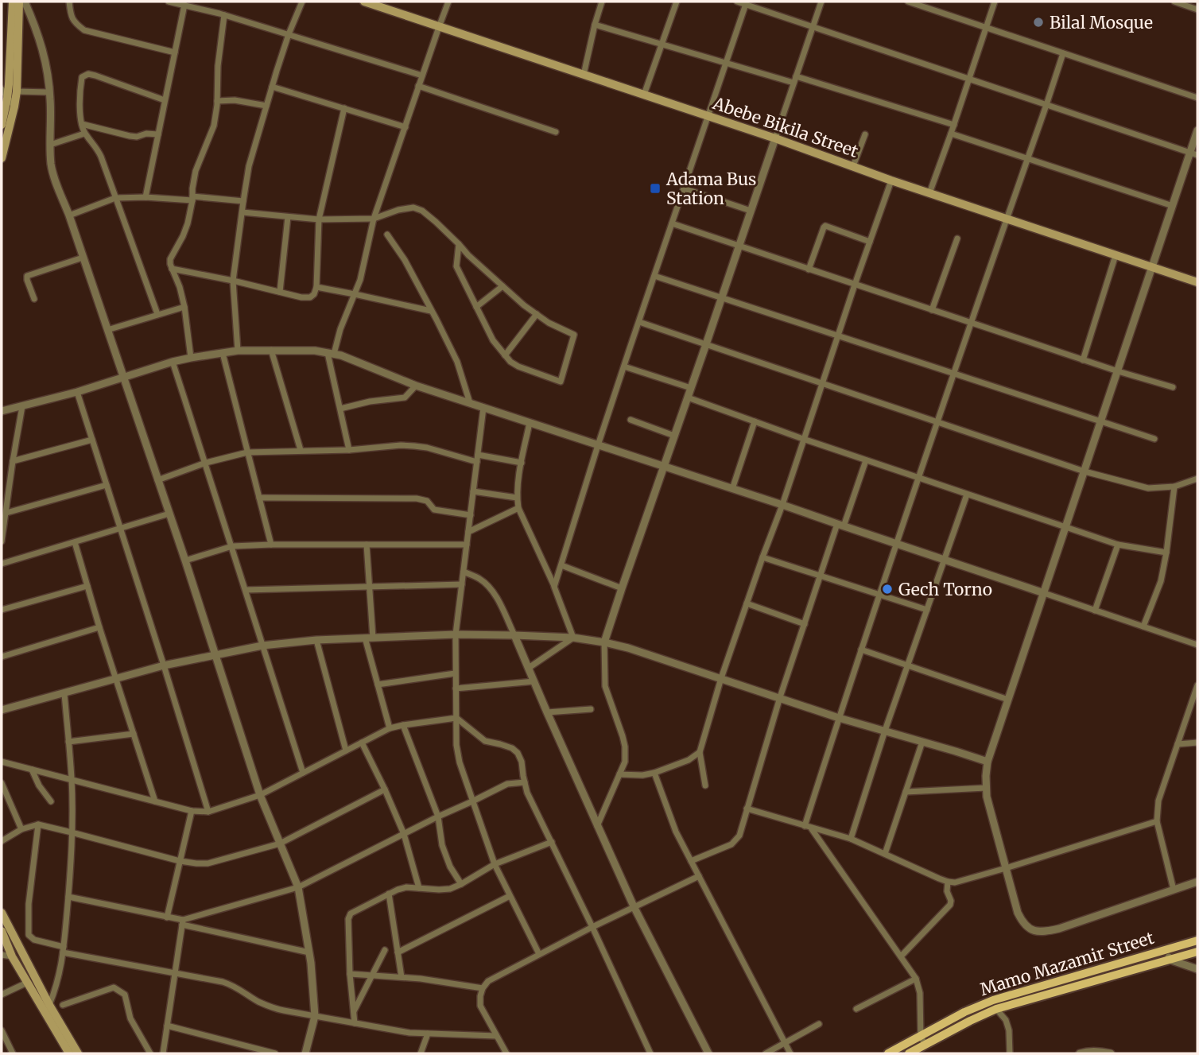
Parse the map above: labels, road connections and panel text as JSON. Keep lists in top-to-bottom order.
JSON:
{
  "streets": {
    "main road": ["Abebe Bikila Street", "Mamo Mazamir Street"]
  },
  "places": {
    "other": ["Bilal Mosque", "Gech Torno"],
    "transit": ["Adama Bus Station"]
  }
}
